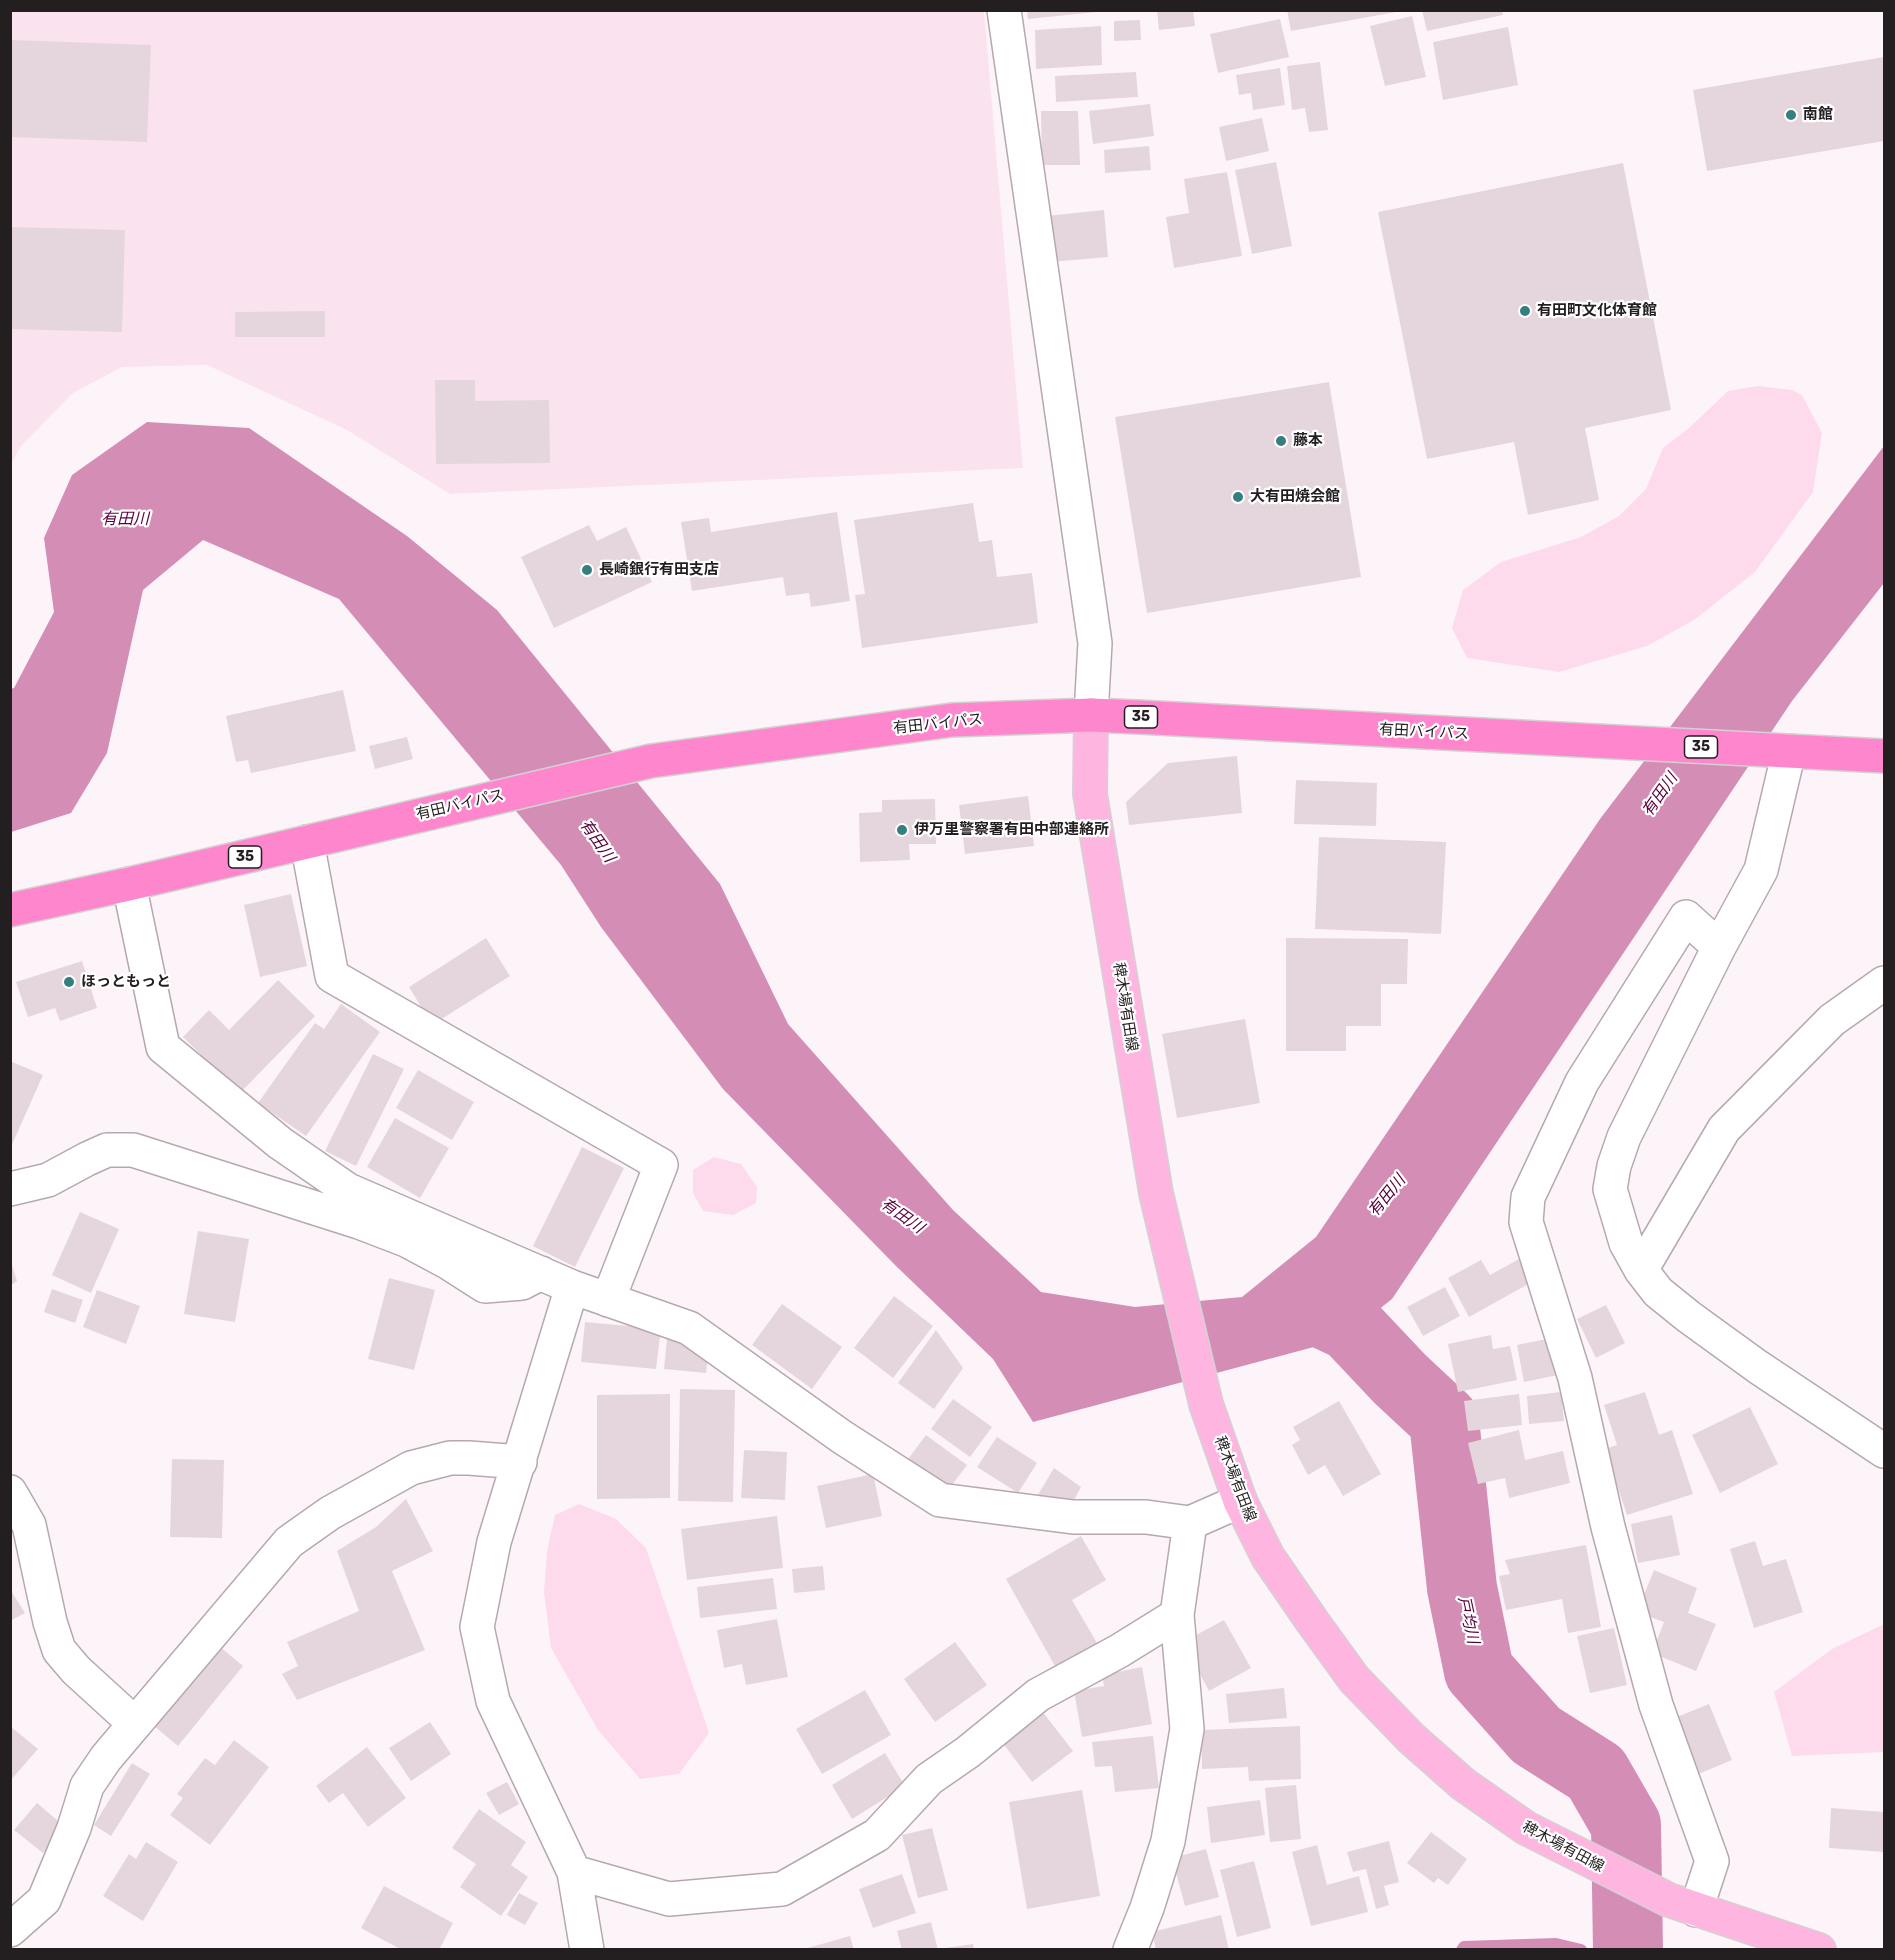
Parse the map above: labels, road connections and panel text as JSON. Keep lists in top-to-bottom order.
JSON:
{
  "streets": {
    "highway": ["35", "有田バイパス"],
    "main road": ["稗木場有田線"]
  },
  "crossings": [
    ["有田バイパス", "稗木場有田線"]
  ],
  "water": ["有田川", "戸均川"],
  "places": [
    "南館",
    "有田町文化体育館",
    "藤本",
    "大有田焼会館",
    "長崎銀行有田支店",
    "伊万里警察署有田中部連絡所",
    "ほっともっと"
  ]
}
